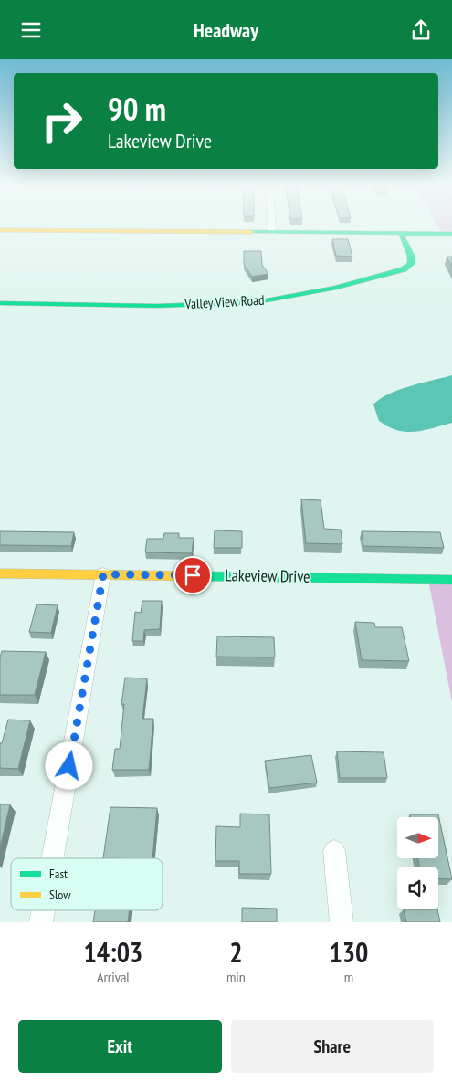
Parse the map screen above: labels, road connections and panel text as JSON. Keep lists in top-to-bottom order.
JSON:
{
  "streets": {
    "street": ["Valley View Road", "Lakeview Drive"]
  },
  "legend": ["Fast", "Slow"],
  "north": "right",
  "page": {
    "header": "Headway",
    "turn": ["90 m", "Lakeview Drive"],
    "eta": [
      "14:03",
      "Arrival",
      "2",
      "min",
      "130",
      "m"
    ],
    "buttons": ["Exit", "Share"]
  }
}
